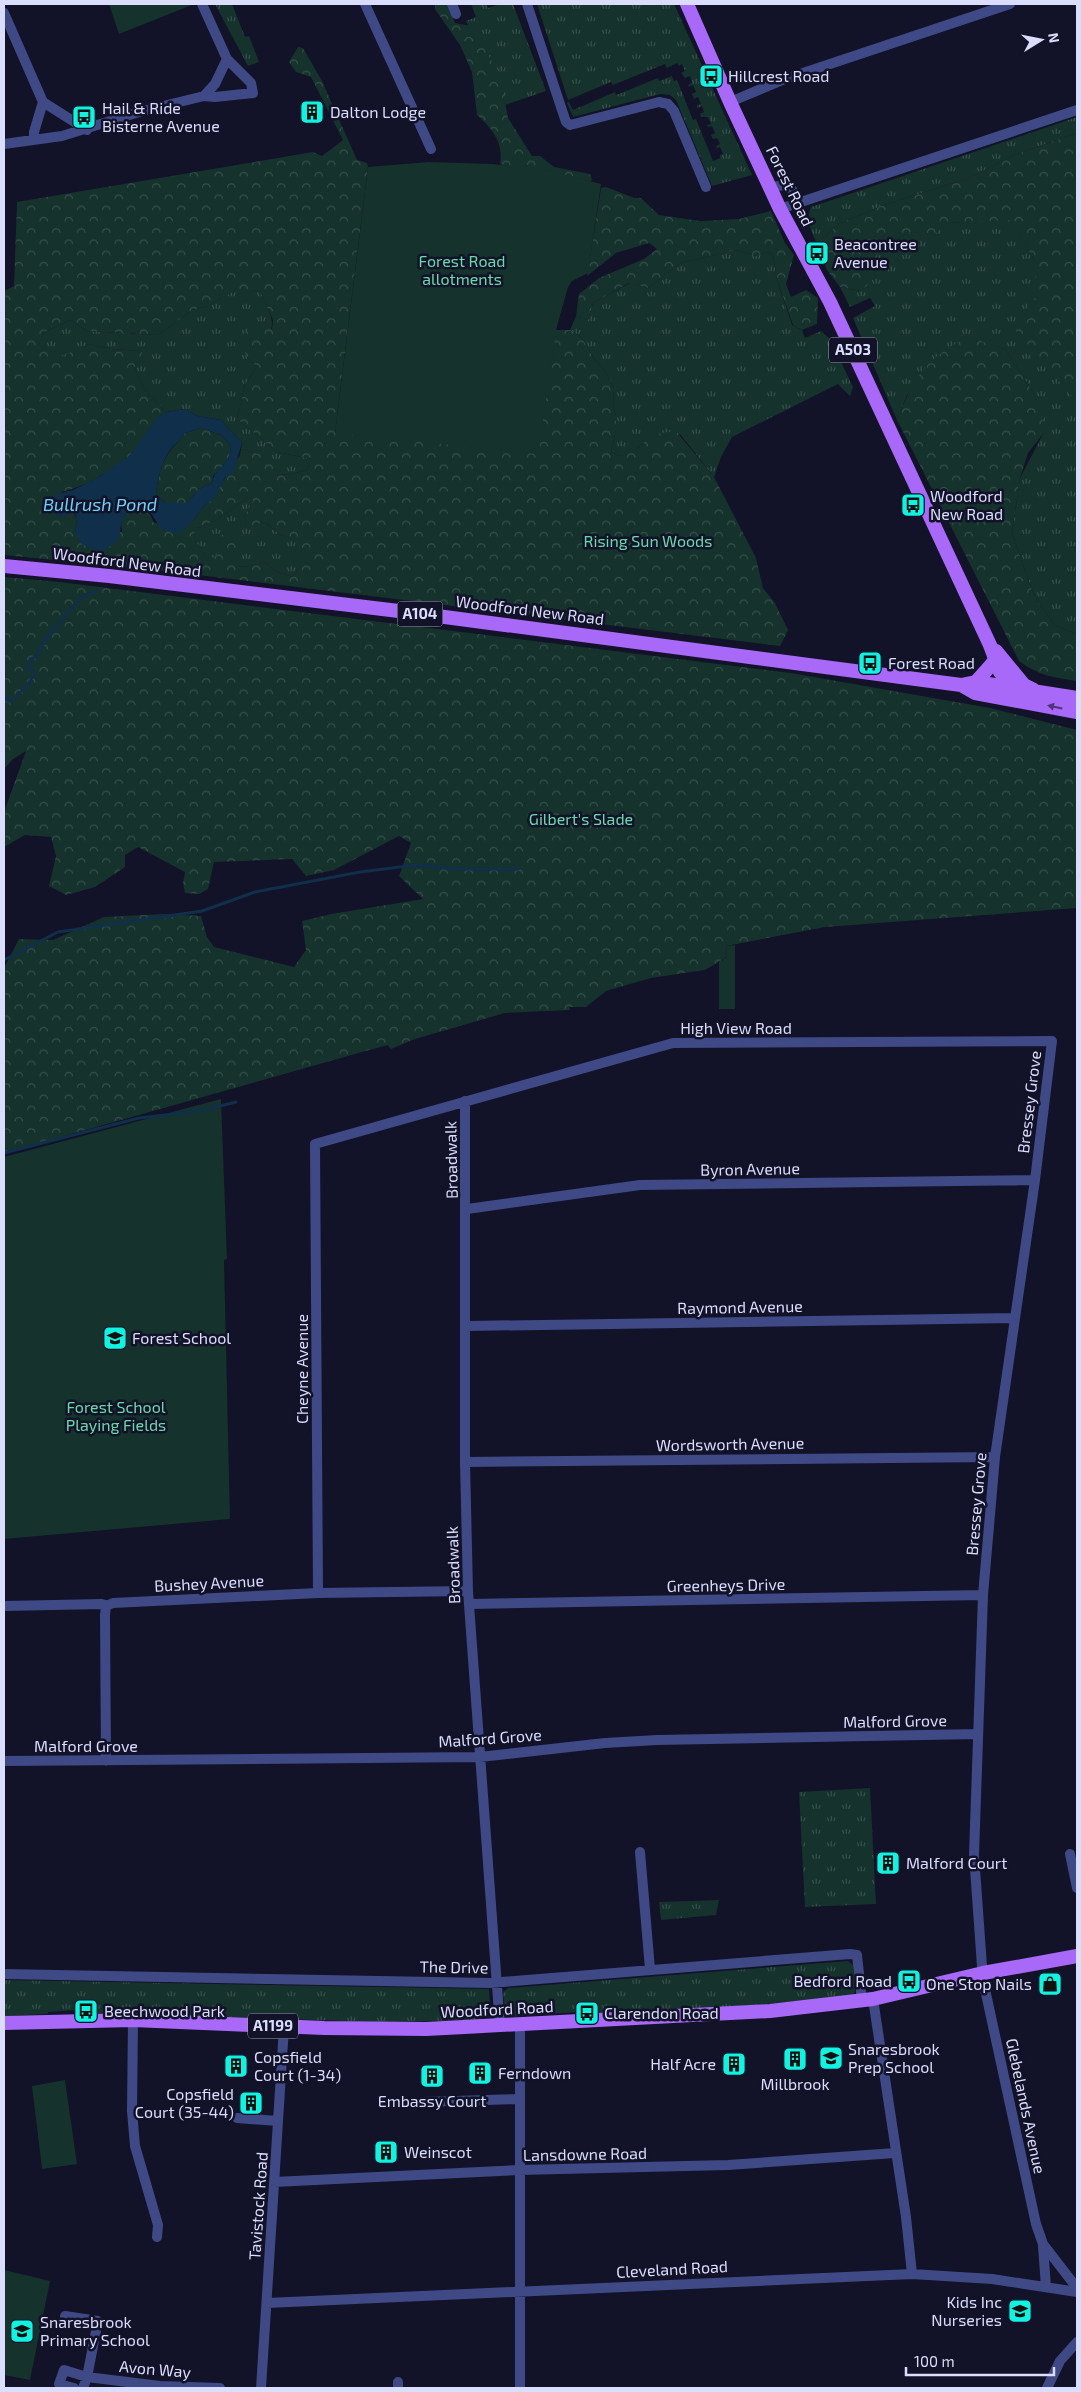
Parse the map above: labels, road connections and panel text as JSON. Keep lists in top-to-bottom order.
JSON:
{
  "streets": {
    "main road": [
      "Forest Road",
      "A503",
      "Woodford New Road",
      "A104",
      "Woodford Road",
      "A1199"
    ],
    "street": [
      "High View Road",
      "Bressey Grove",
      "Broadwalk",
      "Byron Avenue",
      "Raymond Avenue",
      "Cheyne Avenue",
      "Wordsworth Avenue",
      "Bushey Avenue",
      "Greenheys Drive",
      "Malford Grove",
      "The Drive",
      "Glebelands Avenue",
      "Lansdowne Road",
      "Tavistock Road",
      "Cleveland Road",
      "Avon Way"
    ]
  },
  "crossings": [
    ["Forest Road", "A503"],
    ["Forest Road", "Woodford New Road"],
    ["A503", "Woodford New Road"],
    ["High View Road", "Bressey Grove"],
    ["High View Road", "Broadwalk"],
    ["High View Road", "Cheyne Avenue"],
    ["Bressey Grove", "Byron Avenue"],
    ["Bressey Grove", "Raymond Avenue"],
    ["Bressey Grove", "Wordsworth Avenue"],
    ["Bressey Grove", "Greenheys Drive"],
    ["Bressey Grove", "Malford Grove"],
    ["Bressey Grove", "Woodford Road"],
    ["Bressey Grove", "Glebelands Avenue"],
    ["Broadwalk", "Byron Avenue"],
    ["Broadwalk", "Raymond Avenue"],
    ["Broadwalk", "Wordsworth Avenue"],
    ["Broadwalk", "Bushey Avenue"],
    ["Broadwalk", "Greenheys Drive"],
    ["Broadwalk", "Malford Grove"],
    ["Broadwalk", "The Drive"],
    ["Broadwalk", "Woodford Road"],
    ["Cheyne Avenue", "Bushey Avenue"],
    ["The Drive", "Woodford Road"],
    ["Woodford Road", "Glebelands Avenue"],
    ["Woodford Road", "Tavistock Road"],
    ["Glebelands Avenue", "Cleveland Road"],
    ["Lansdowne Road", "Tavistock Road"],
    ["Tavistock Road", "Cleveland Road"]
  ],
  "water": ["Bullrush Pond"],
  "parks": [
    "Forest Road allotments",
    "Rising Sun Woods",
    "Gilbert's Slade",
    "Forest School Playing Fields"
  ],
  "places": {
    "bus stop": [
      "Hillcrest Road",
      "Hail & Ride Bisterne Avenue",
      "Beacontree Avenue",
      "Woodford New Road",
      "Forest Road",
      "Bedford Road",
      "Beechwood Park",
      "Clarendon Road"
    ],
    "building": [
      "Dalton Lodge",
      "Malford Court",
      "Millbrook",
      "Half Acre",
      "Copsfield Court (1-34)",
      "Ferndown",
      "Embassy Court",
      "Copsfield Court (35-44)",
      "Weinscot"
    ],
    "school or university": [
      "Forest School",
      "Snaresbrook Prep School",
      "Kids Inc Nurseries",
      "Snaresbrook Primary School"
    ],
    "shop": ["One Stop Nails"]
  },
  "scale_bar": "100 m",
  "north": "right"
}
